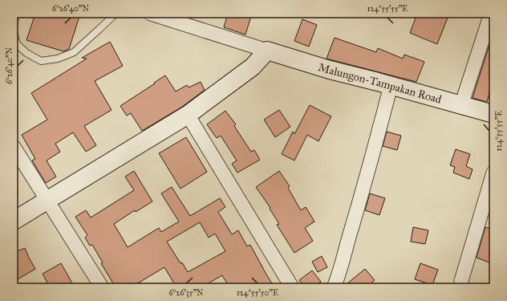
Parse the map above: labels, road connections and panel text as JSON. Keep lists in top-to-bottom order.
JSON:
{
  "streets": {
    "main road": ["Malungon-Tampakan Road"]
  },
  "coordinates": [
    "6°26'40\"N",
    "124°55'55\"E",
    "6°26'35\"N",
    "124°55'50\"E"
  ]
}
